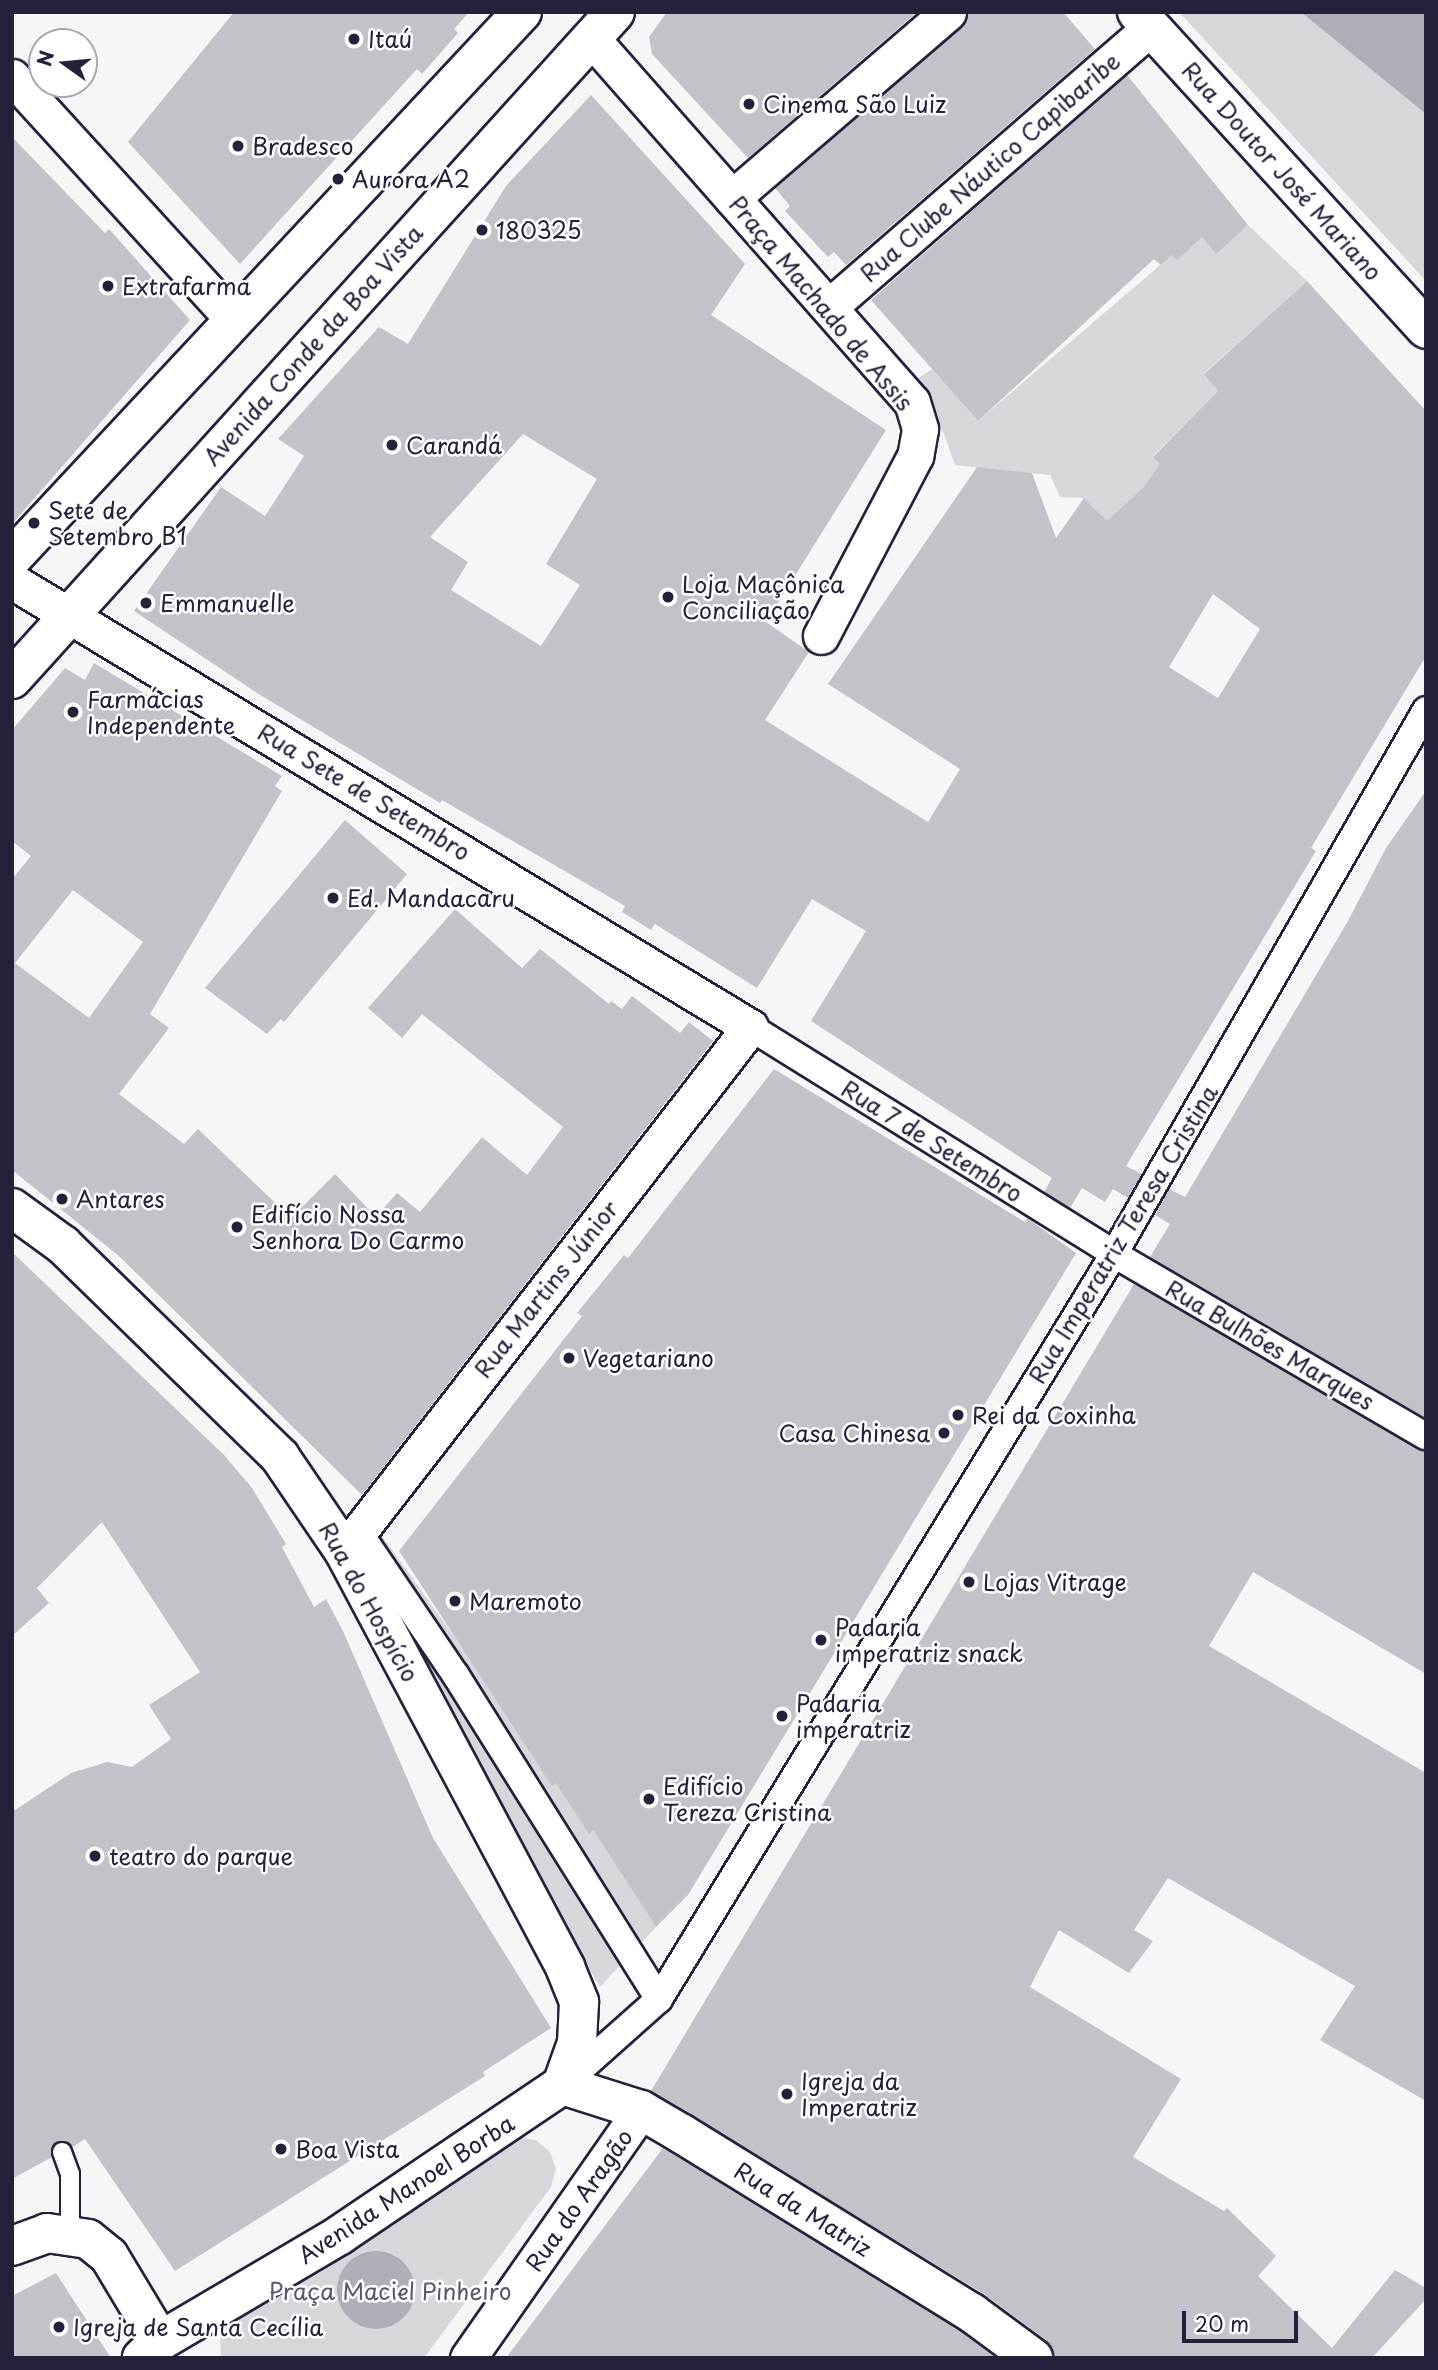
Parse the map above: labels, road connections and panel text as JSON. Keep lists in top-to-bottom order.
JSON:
{
  "streets": {
    "main road": [
      "Rua Doutor José Mariano",
      "Avenida Conde da Boa Vista",
      "Rua do Hospício",
      "Avenida Manoel Borba",
      "Rua da Matriz"
    ],
    "street": [
      "Rua Clube Náutico Capibaribe",
      "Praça Machado de Assis",
      "Rua Sete de Setembro",
      "Rua 7 de Setembro",
      "Rua Imperatriz Teresa Cristina",
      "Rua Martins Júnior",
      "Rua Bulhões Marques",
      "Rua do Aragão"
    ]
  },
  "crossings": [
    ["Rua Clube Náutico Capibaribe", "Rua Doutor José Mariano"],
    ["Rua Clube Náutico Capibaribe", "Praça Machado de Assis"],
    ["Praça Machado de Assis", "Avenida Conde da Boa Vista"],
    ["Avenida Conde da Boa Vista", "Rua Sete de Setembro"],
    ["Rua Sete de Setembro", "Rua 7 de Setembro"],
    ["Rua Sete de Setembro", "Rua Martins Júnior"],
    ["Rua 7 de Setembro", "Rua Imperatriz Teresa Cristina"],
    ["Rua 7 de Setembro", "Rua Martins Júnior"],
    ["Rua 7 de Setembro", "Rua Bulhões Marques"],
    ["Rua Imperatriz Teresa Cristina", "Rua Bulhões Marques"],
    ["Rua Imperatriz Teresa Cristina", "Rua do Hospício"],
    ["Rua Imperatriz Teresa Cristina", "Avenida Manoel Borba"],
    ["Rua Imperatriz Teresa Cristina", "Rua da Matriz"],
    ["Rua Martins Júnior", "Rua do Hospício"],
    ["Rua do Hospício", "Avenida Manoel Borba"],
    ["Rua do Hospício", "Rua da Matriz"],
    ["Avenida Manoel Borba", "Rua da Matriz"],
    ["Rua do Aragão", "Rua da Matriz"]
  ],
  "parks": ["Praça Maciel Pinheiro"],
  "places": [
    "Itaú",
    "Cinema São Luiz",
    "Bradesco",
    "Aurora A2",
    "180325",
    "Extrafarma",
    "Carandá",
    "Sete de Setembro B1",
    "Loja Maçônica Conciliação",
    "Emmanuelle",
    "Farmácias Independente",
    "Ed. Mandacaru",
    "Antares",
    "Edifício Nossa Senhora Do Carmo",
    "Vegetariano",
    "Rei da Coxinha",
    "Casa Chinesa",
    "Lojas Vitrage",
    "Maremoto",
    "Padaria imperatriz snack",
    "Padaria imperatriz",
    "Edifício Tereza Cristina",
    "teatro do parque",
    "Igreja da Imperatriz",
    "Boa Vista",
    "Igreja de Santa Cecília"
  ],
  "scale_bar": "20 m",
  "north": "left"
}
